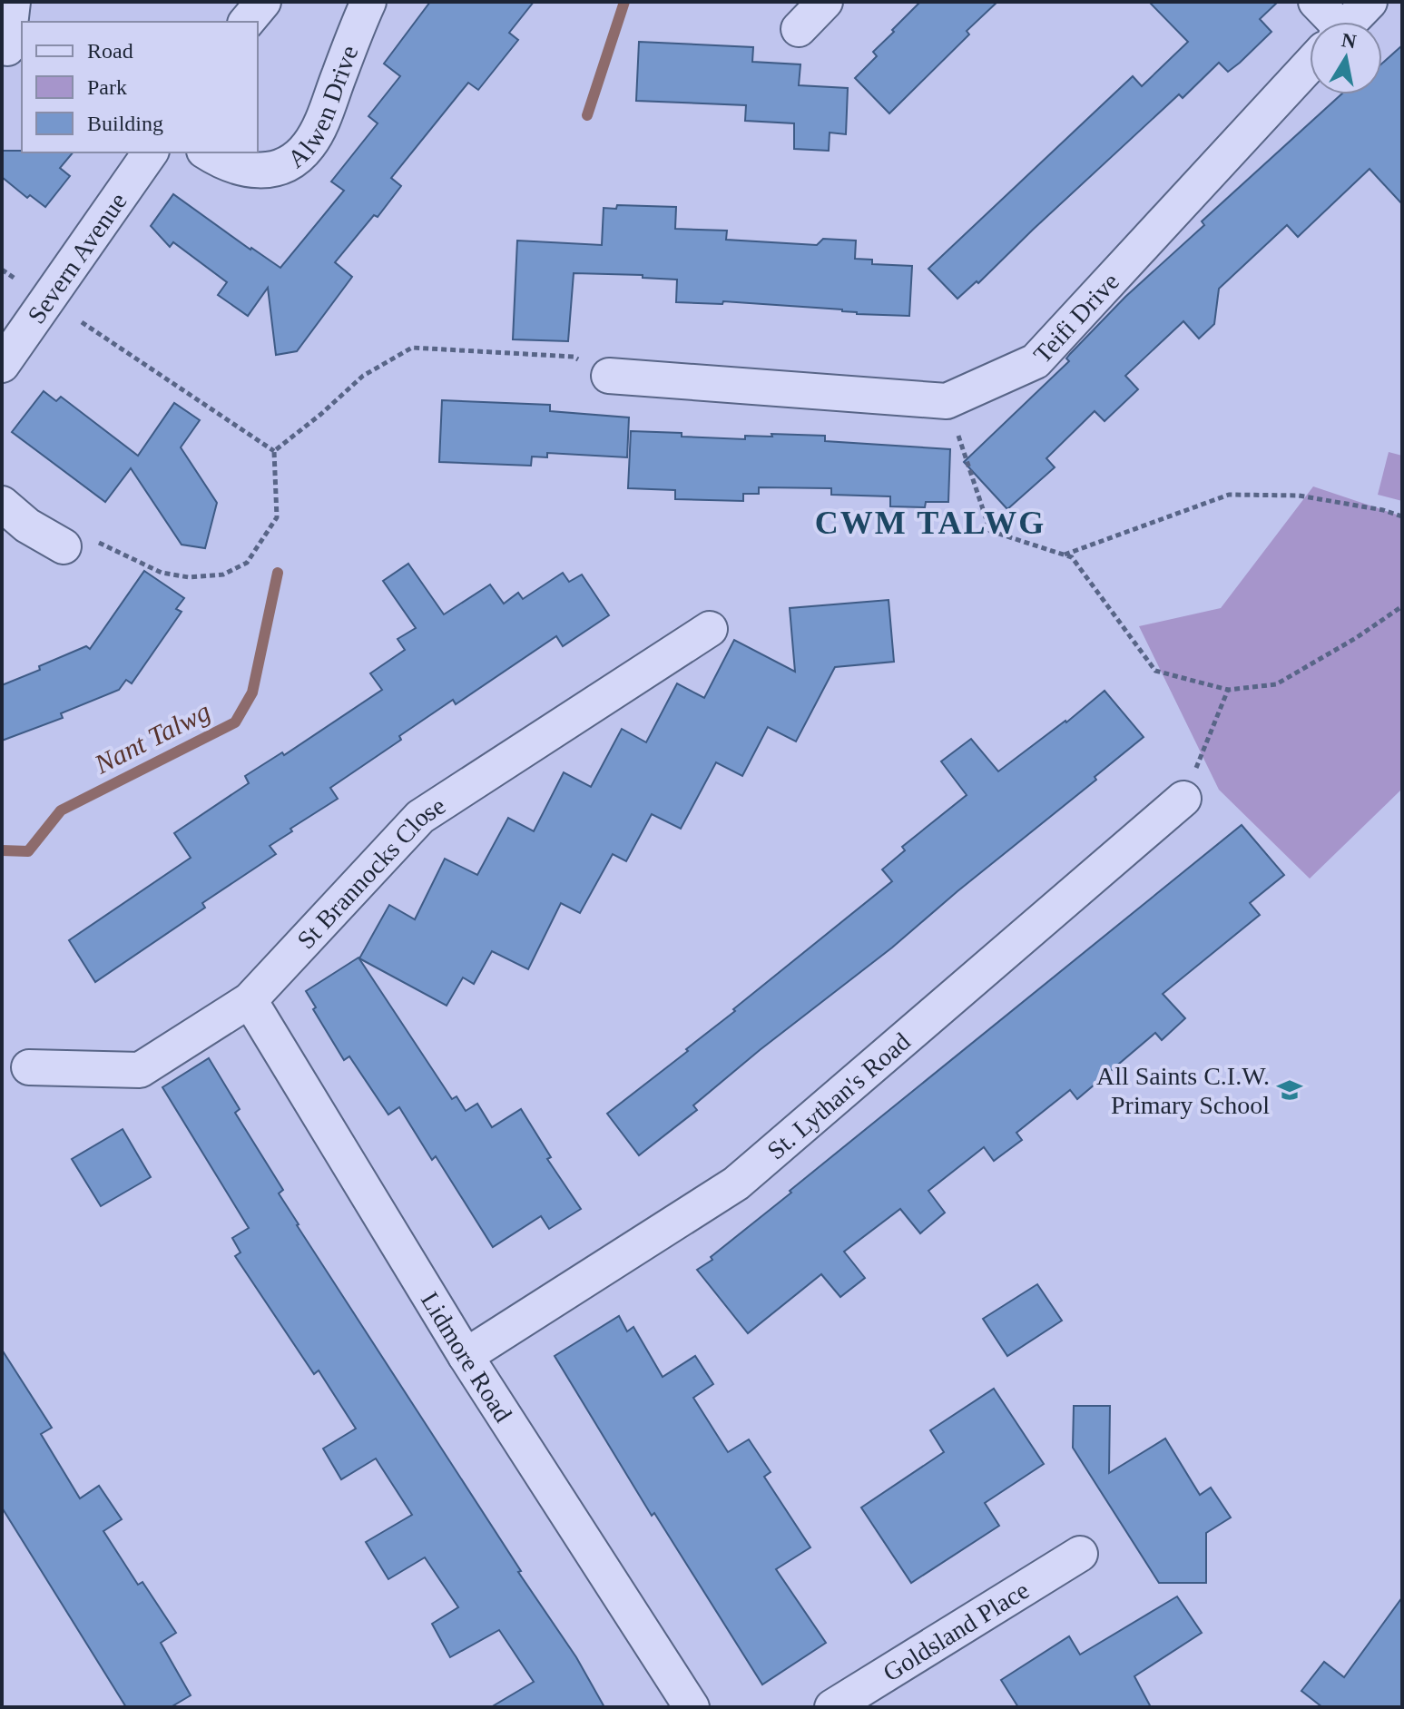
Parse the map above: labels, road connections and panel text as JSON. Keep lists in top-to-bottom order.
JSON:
{
  "streets": {
    "street": [
      "Alwen Drive",
      "Severn Avenue",
      "Teifi Drive",
      "St Brannocks Close",
      "St. Lythan's Road",
      "Lidmore Road",
      "Goldsland Place"
    ]
  },
  "crossings": [
    ["St Brannocks Close", "Lidmore Road"],
    ["St. Lythan's Road", "Lidmore Road"]
  ],
  "districts": ["CWM TALWG"],
  "water": ["Nant Talwg"],
  "places": {
    "school or university": ["All Saints C.I.W. Primary School"]
  },
  "legend": ["Road", "Park", "Building"],
  "north": "top"
}
